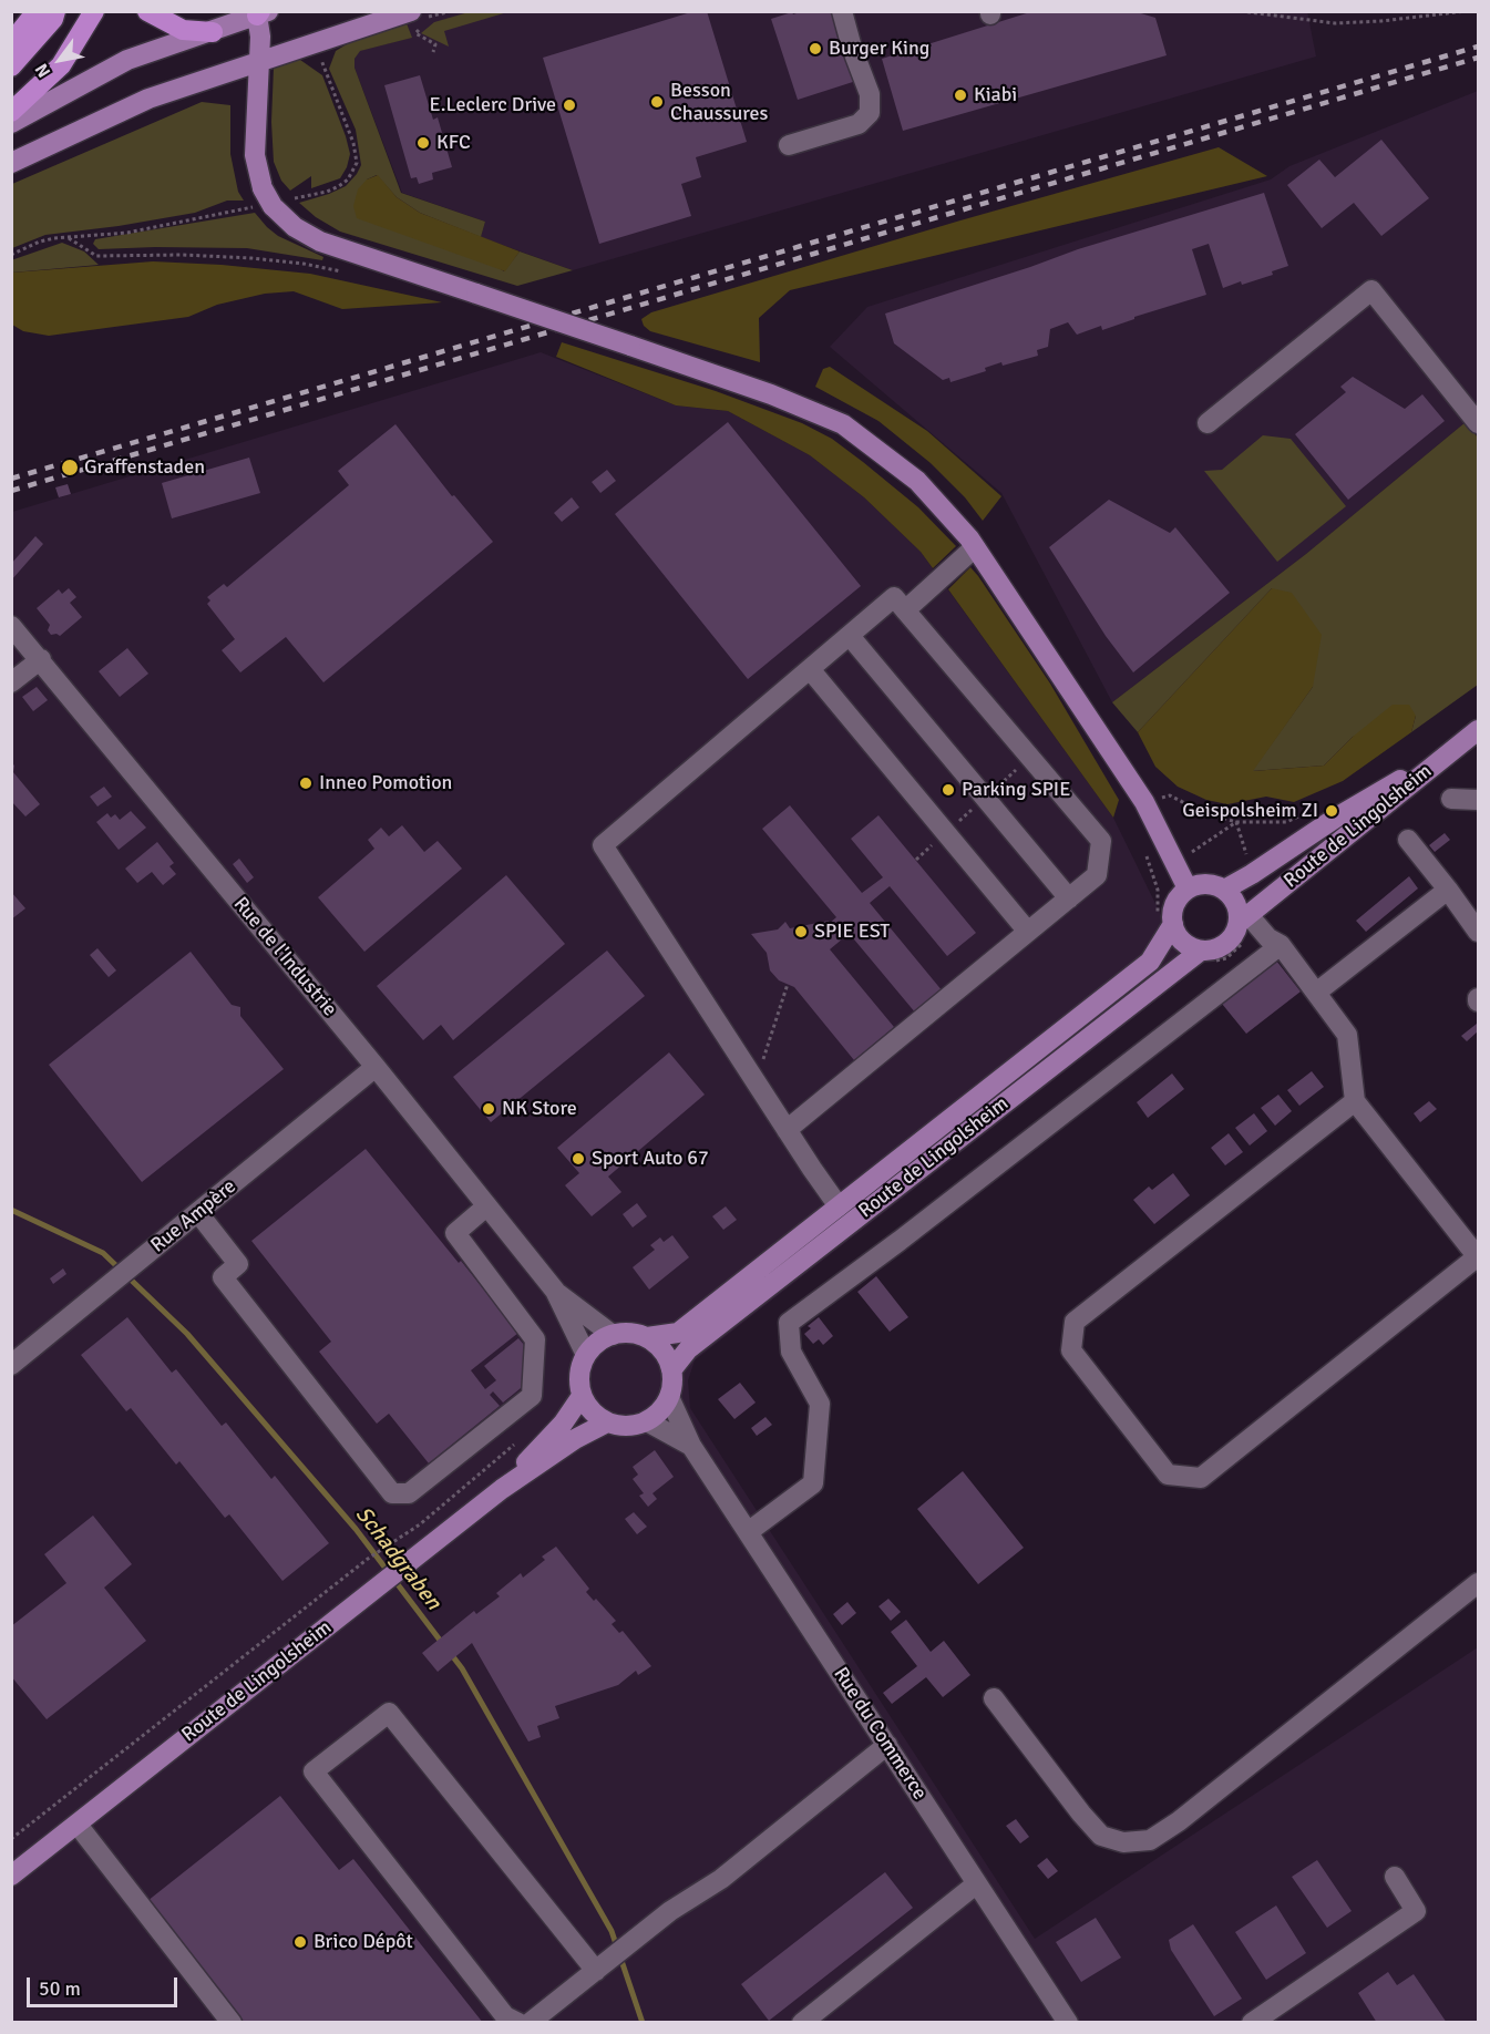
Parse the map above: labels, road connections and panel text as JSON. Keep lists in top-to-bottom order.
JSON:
{
  "streets": {
    "main road": ["Route de Lingolsheim"],
    "street": ["Rue de l'Industrie", "Rue Ampère", "Rue du Commerce"]
  },
  "crossings": [
    ["Route de Lingolsheim", "Rue de l'Industrie"],
    ["Route de Lingolsheim", "Rue du Commerce"],
    ["Rue de l'Industrie", "Rue Ampère"],
    ["Rue de l'Industrie", "Rue du Commerce"]
  ],
  "water": ["Schadgraben"],
  "places": [
    "Burger King",
    "Kiabi",
    "Besson Chaussures",
    "E.Leclerc Drive",
    "KFC",
    "Graffenstaden",
    "Inneo Pomotion",
    "Parking SPIE",
    "Geispolsheim ZI",
    "SPIE EST",
    "NK Store",
    "Sport Auto 67",
    "Brico Dépôt"
  ],
  "scale_bar": "50 m",
  "north": "bottom left"
}
